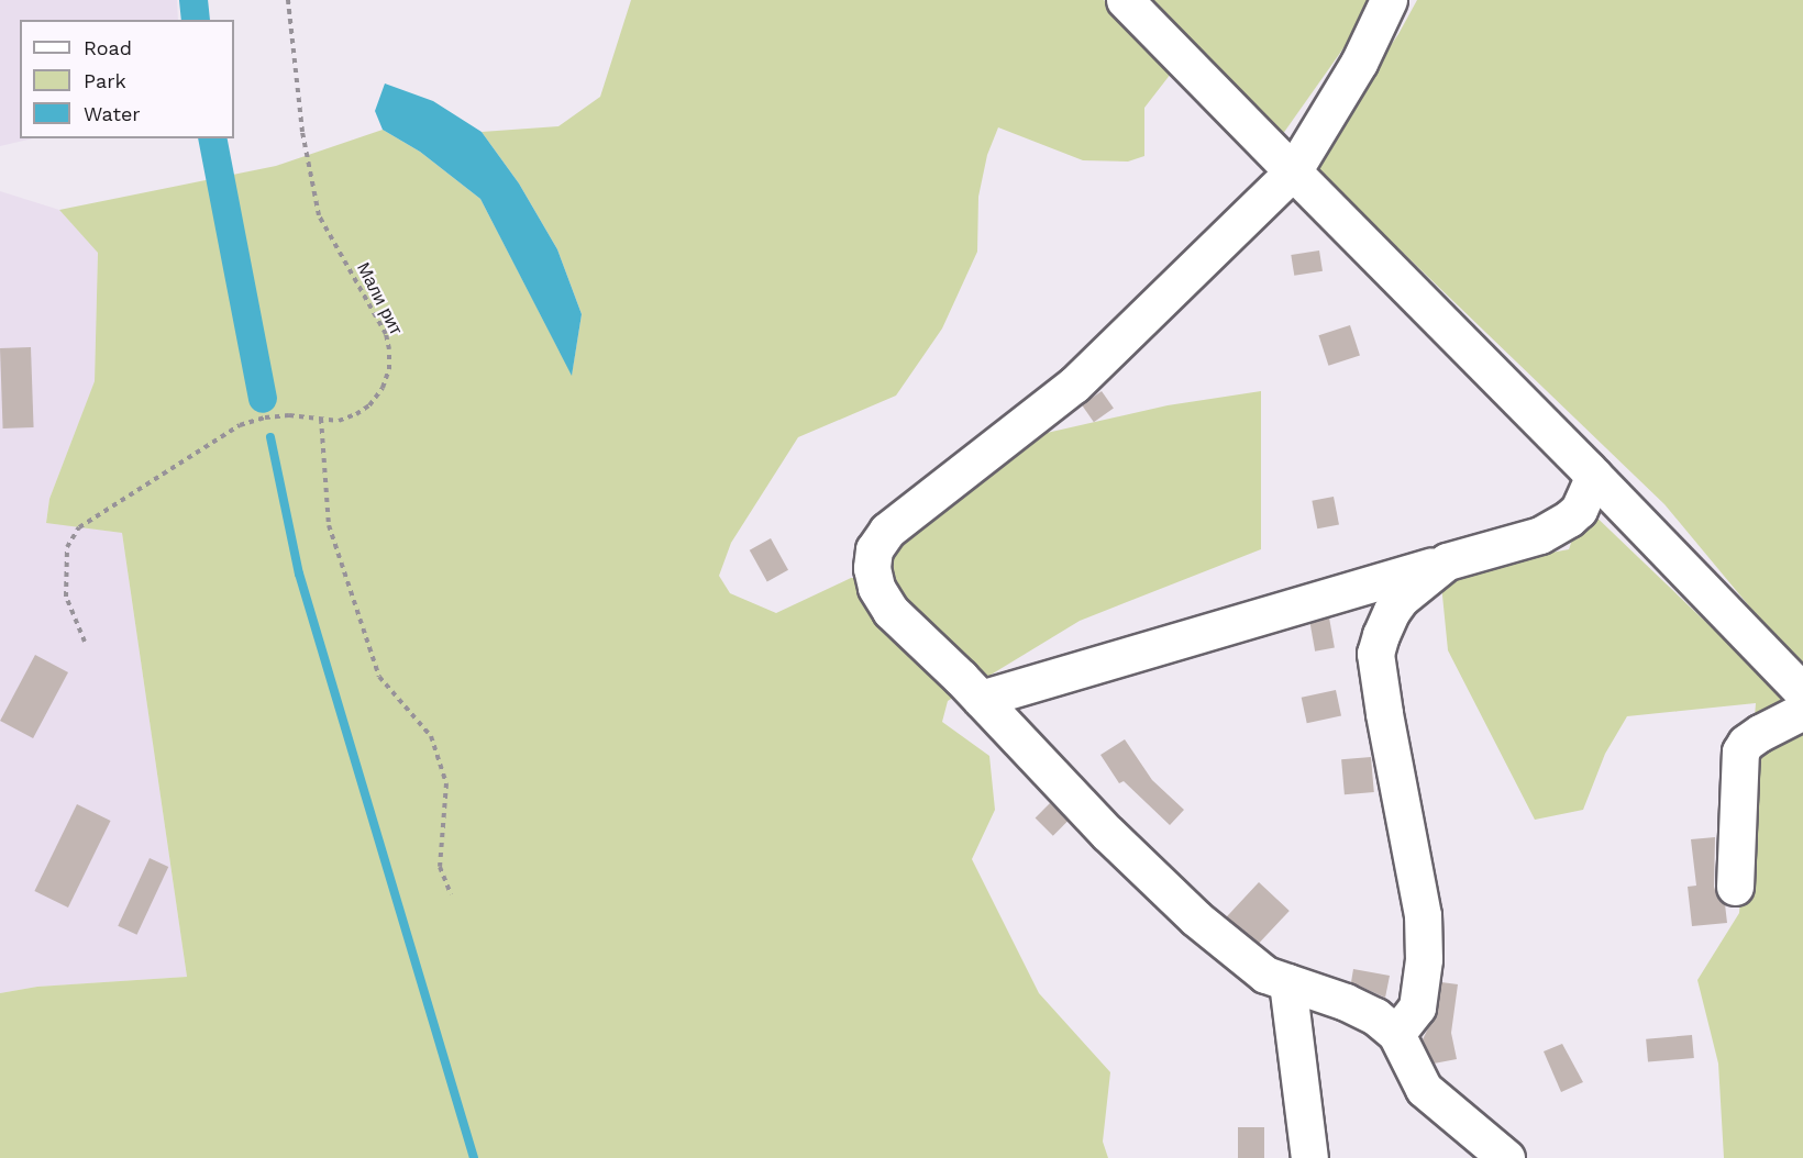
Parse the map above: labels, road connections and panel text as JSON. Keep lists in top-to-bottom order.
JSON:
{
  "streets": {
    "path": ["Мали рит"]
  },
  "legend": ["Road", "Park", "Water"]
}
